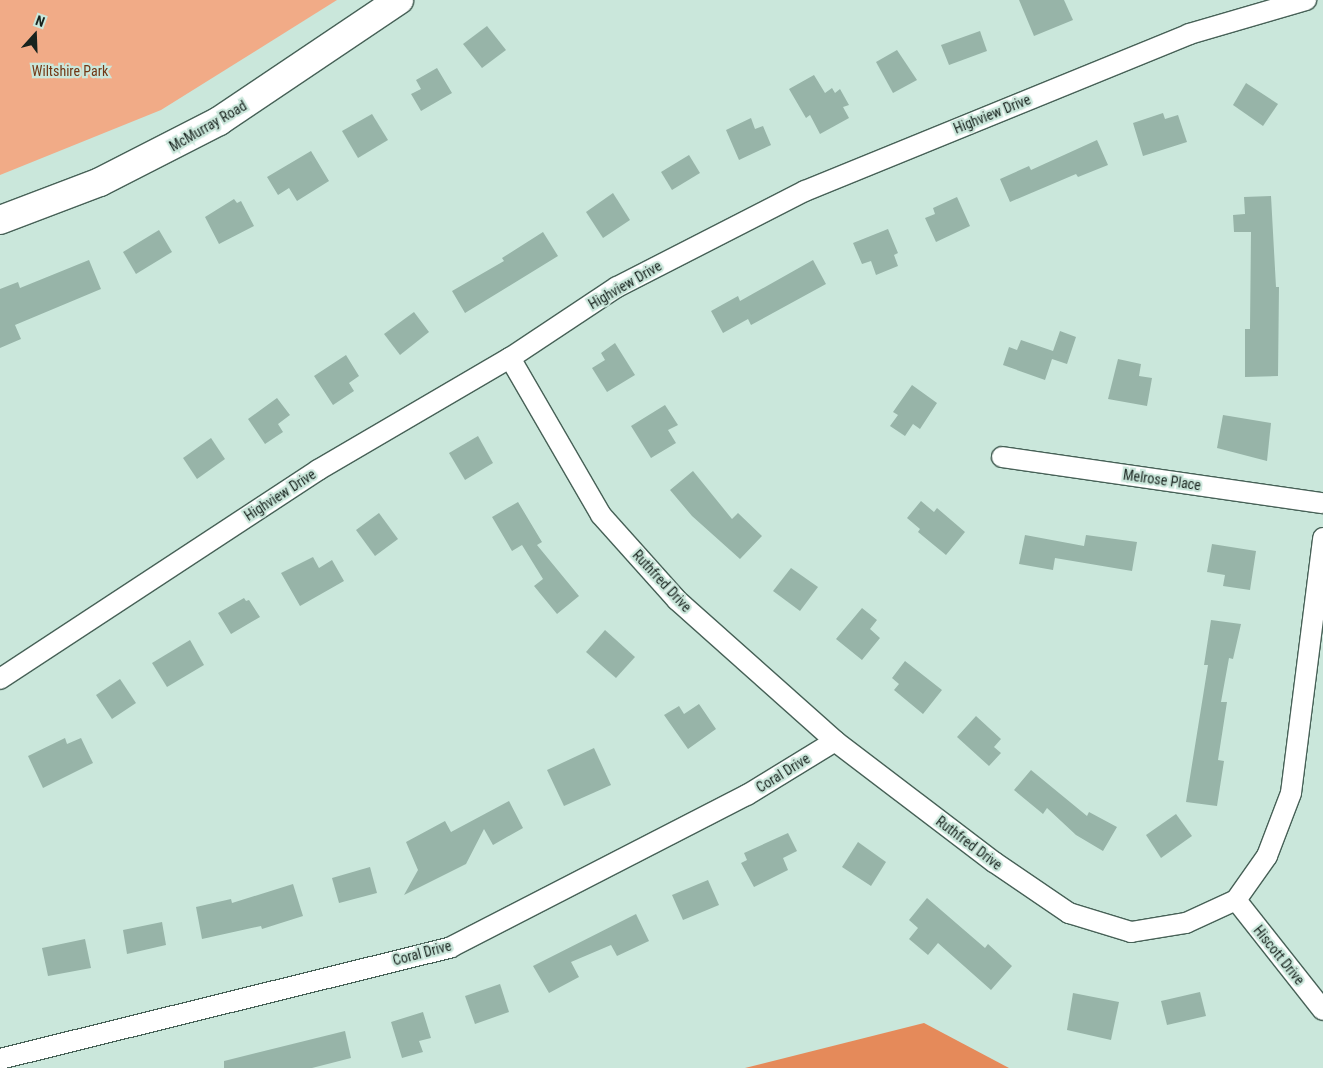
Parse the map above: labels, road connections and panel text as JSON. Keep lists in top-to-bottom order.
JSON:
{
  "streets": {
    "main road": ["McMurray Road"],
    "street": [
      "Highview Drive",
      "Melrose Place",
      "Ruthfred Drive",
      "Coral Drive",
      "Hiscott Drive"
    ]
  },
  "crossings": [
    ["Highview Drive", "Ruthfred Drive"],
    ["Ruthfred Drive", "Coral Drive"],
    ["Ruthfred Drive", "Hiscott Drive"]
  ],
  "parks": ["Wiltshire Park"],
  "north": "top"
}
